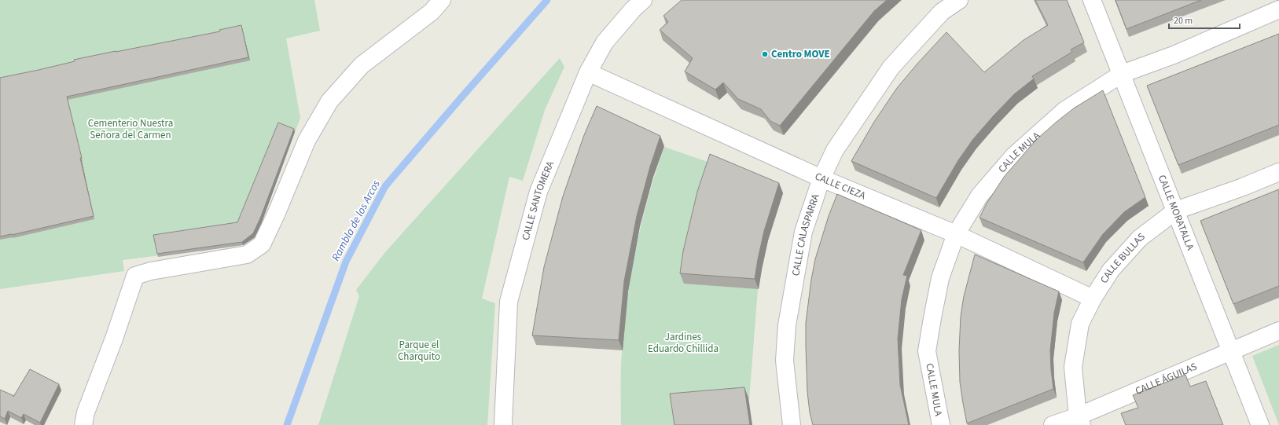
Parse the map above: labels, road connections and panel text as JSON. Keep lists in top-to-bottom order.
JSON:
{
  "streets": {
    "street": [
      "CALLE MULA",
      "CALLE CIEZA",
      "CALLE SANTOMERA",
      "CALLE MORATALLA",
      "CALLE CALASPARRA",
      "CALLE BULLAS",
      "CALLE ÁGUILAS"
    ]
  },
  "crossings": [
    ["CALLE MULA", "CALLE CIEZA"],
    ["CALLE MULA", "CALLE MORATALLA"],
    ["CALLE CIEZA", "CALLE SANTOMERA"],
    ["CALLE CIEZA", "CALLE CALASPARRA"],
    ["CALLE CIEZA", "CALLE BULLAS"],
    ["CALLE MORATALLA", "CALLE BULLAS"],
    ["CALLE MORATALLA", "CALLE ÁGUILAS"],
    ["CALLE BULLAS", "CALLE ÁGUILAS"]
  ],
  "water": ["Rambla de los Arcos"],
  "parks": ["Cementerio Nuestra Señora del Carmen", "Jardines Eduardo Chillida", "Parque el Charquito"],
  "places": ["Centro MOVE"],
  "scale_bar": "20 m"
}
